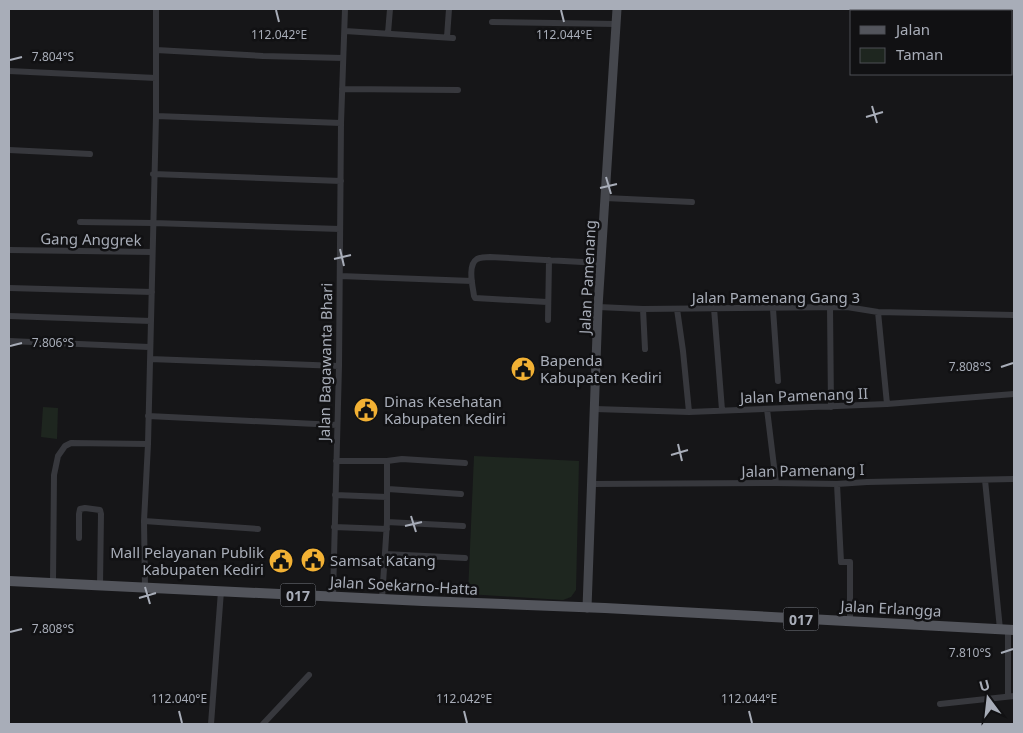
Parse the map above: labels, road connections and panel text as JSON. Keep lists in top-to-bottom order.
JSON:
{
  "streets": {
    "main road": [
      "Jalan Pamenang",
      "Jalan Soekarno-Hatta",
      "017",
      "Jalan Erlangga"
    ],
    "street": [
      "Gang Anggrek",
      "Jalan Pamenang Gang 3",
      "Jalan Bagawanta Bhari",
      "Jalan Pamenang II",
      "Jalan Pamenang I"
    ]
  },
  "crossings": [
    ["Jalan Pamenang", "Jalan Pamenang Gang 3"],
    ["Jalan Pamenang", "Jalan Pamenang II"],
    ["Jalan Pamenang", "Jalan Pamenang I"],
    ["Jalan Pamenang", "Jalan Soekarno-Hatta"],
    ["Jalan Pamenang", "Jalan Erlangga"],
    ["Jalan Bagawanta Bhari", "Jalan Soekarno-Hatta"],
    ["Jalan Soekarno-Hatta", "Jalan Erlangga"]
  ],
  "places": {
    "public building": [
      "Bapenda Kabupaten Kediri",
      "Dinas Kesehatan Kabupaten Kediri",
      "Samsat Katang",
      "Mall Pelayanan Publik Kabupaten Kediri"
    ]
  },
  "legend": ["Jalan", "Taman"],
  "north": "top",
  "coordinates": [
    "112.042°E",
    "112.044°E",
    "7.804°S",
    "7.806°S",
    "7.808°S",
    "7.810°S",
    "112.040°E"
  ]
}
